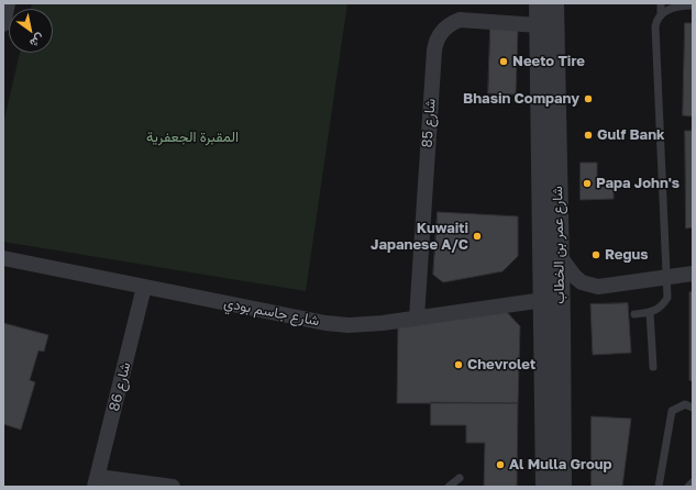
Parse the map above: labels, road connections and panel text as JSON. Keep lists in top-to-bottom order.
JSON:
{
  "streets": {
    "street": [
      "شارع 85",
      "شارع عمر بن الخطاب",
      "شارع جاسم بودي",
      "شارع 86"
    ]
  },
  "crossings": [
    ["شارع 85", "شارع عمر بن الخطاب"],
    ["شارع 85", "شارع جاسم بودي"],
    ["شارع عمر بن الخطاب", "شارع جاسم بودي"],
    ["شارع جاسم بودي", "شارع 86"]
  ],
  "parks": ["المقبرة الجعفرية"],
  "places": [
    "Neeto Tire",
    "Bhasin Company",
    "Gulf Bank",
    "Papa John's",
    "Kuwaiti Japanese A/C",
    "Regus",
    "Chevrolet",
    "Al Mulla Group"
  ],
  "north": "bottom right"
}
